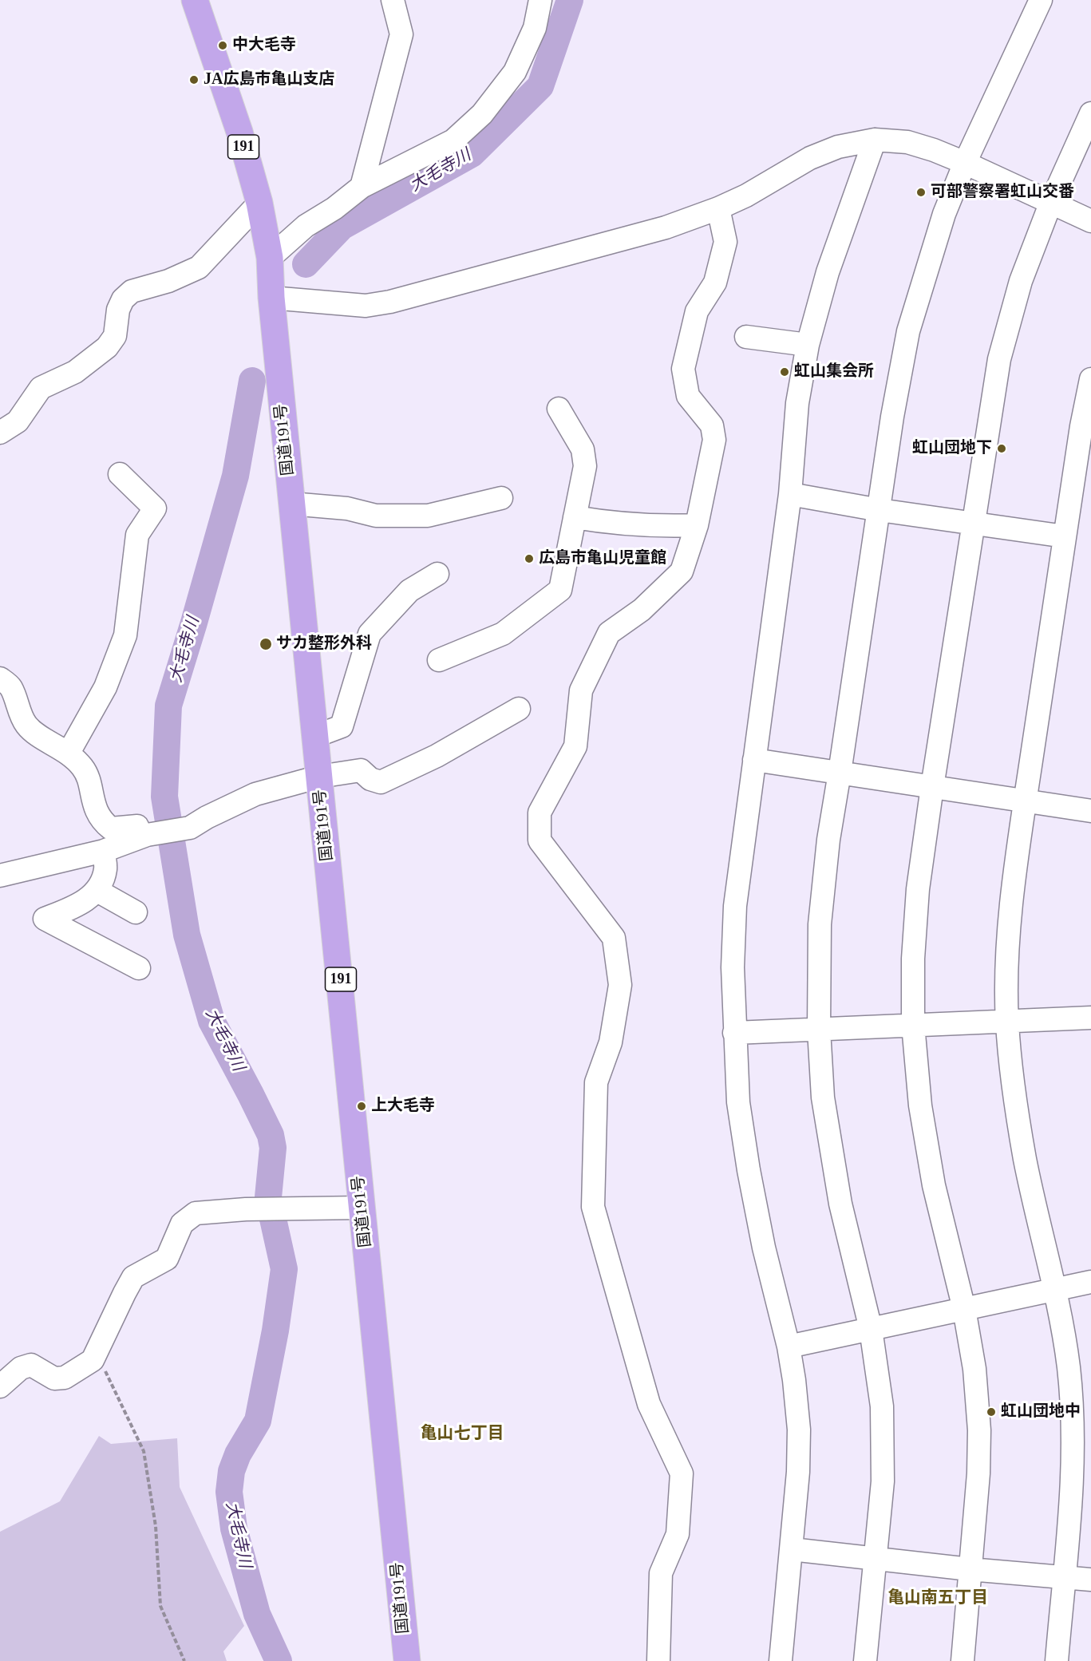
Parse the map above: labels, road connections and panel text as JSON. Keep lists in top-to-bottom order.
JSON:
{
  "streets": {
    "highway": ["191", "国道191号"]
  },
  "districts": ["亀山七丁目", "亀山南五丁目"],
  "water": ["大毛寺川"],
  "places": [
    "中大毛寺",
    "JA広島市亀山支店",
    "可部警察署虹山交番",
    "虹山集会所",
    "虹山団地下",
    "広島市亀山児童館",
    "サカ整形外科",
    "上大毛寺",
    "虹山団地中"
  ]
}
